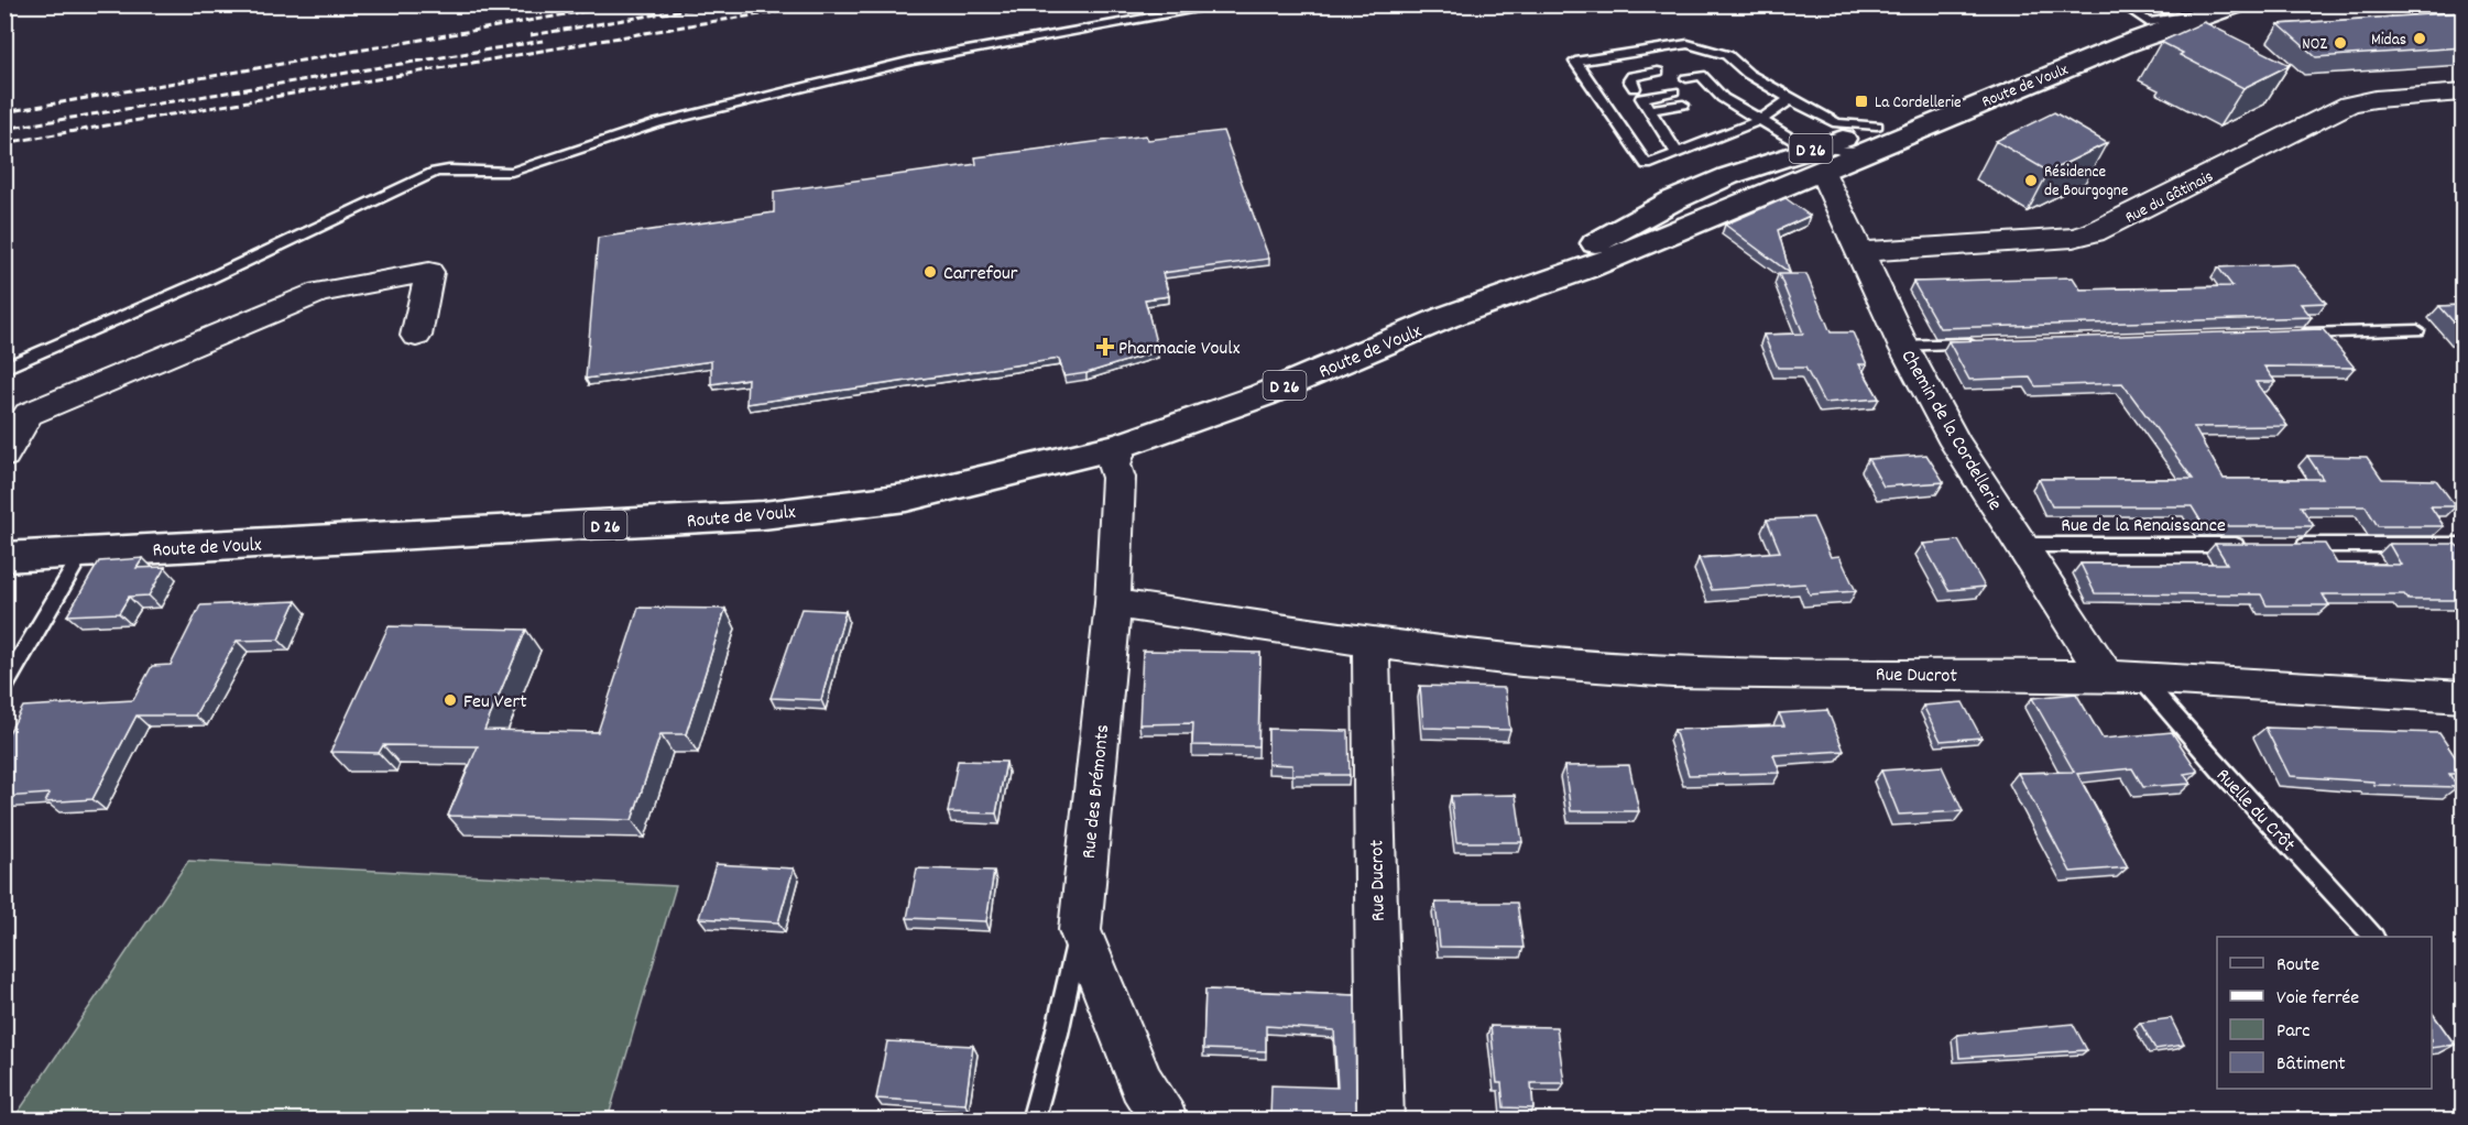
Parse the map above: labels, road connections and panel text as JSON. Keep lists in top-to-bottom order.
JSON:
{
  "streets": {
    "main road": ["Route de Voulx", "D 26"],
    "street": [
      "Rue du Gâtinais",
      "Chemin de la Cordellerie",
      "Rue Ducrot",
      "Rue des Brémonts"
    ],
    "lane": ["Rue de la Renaissance", "Ruelle du Crôt"]
  },
  "crossings": [
    ["Route de Voulx", "Chemin de la Cordellerie"],
    ["Route de Voulx", "Rue des Brémonts"],
    ["Rue du Gâtinais", "Chemin de la Cordellerie"],
    ["Chemin de la Cordellerie", "Rue de la Renaissance"],
    ["Chemin de la Cordellerie", "Rue Ducrot"],
    ["Chemin de la Cordellerie", "Ruelle du Crôt"],
    ["Rue Ducrot", "Rue des Brémonts"],
    ["Rue Ducrot", "Ruelle du Crôt"]
  ],
  "places": {
    "other": [
      "Midas",
      "NOZ",
      "Résidence de Bourgogne",
      "Carrefour",
      "Feu Vert"
    ],
    "transit": ["La Cordellerie"],
    "health": ["Pharmacie Voulx"]
  },
  "legend": [
    "Route",
    "Voie ferrée",
    "Parc",
    "Bâtiment"
  ]
}
